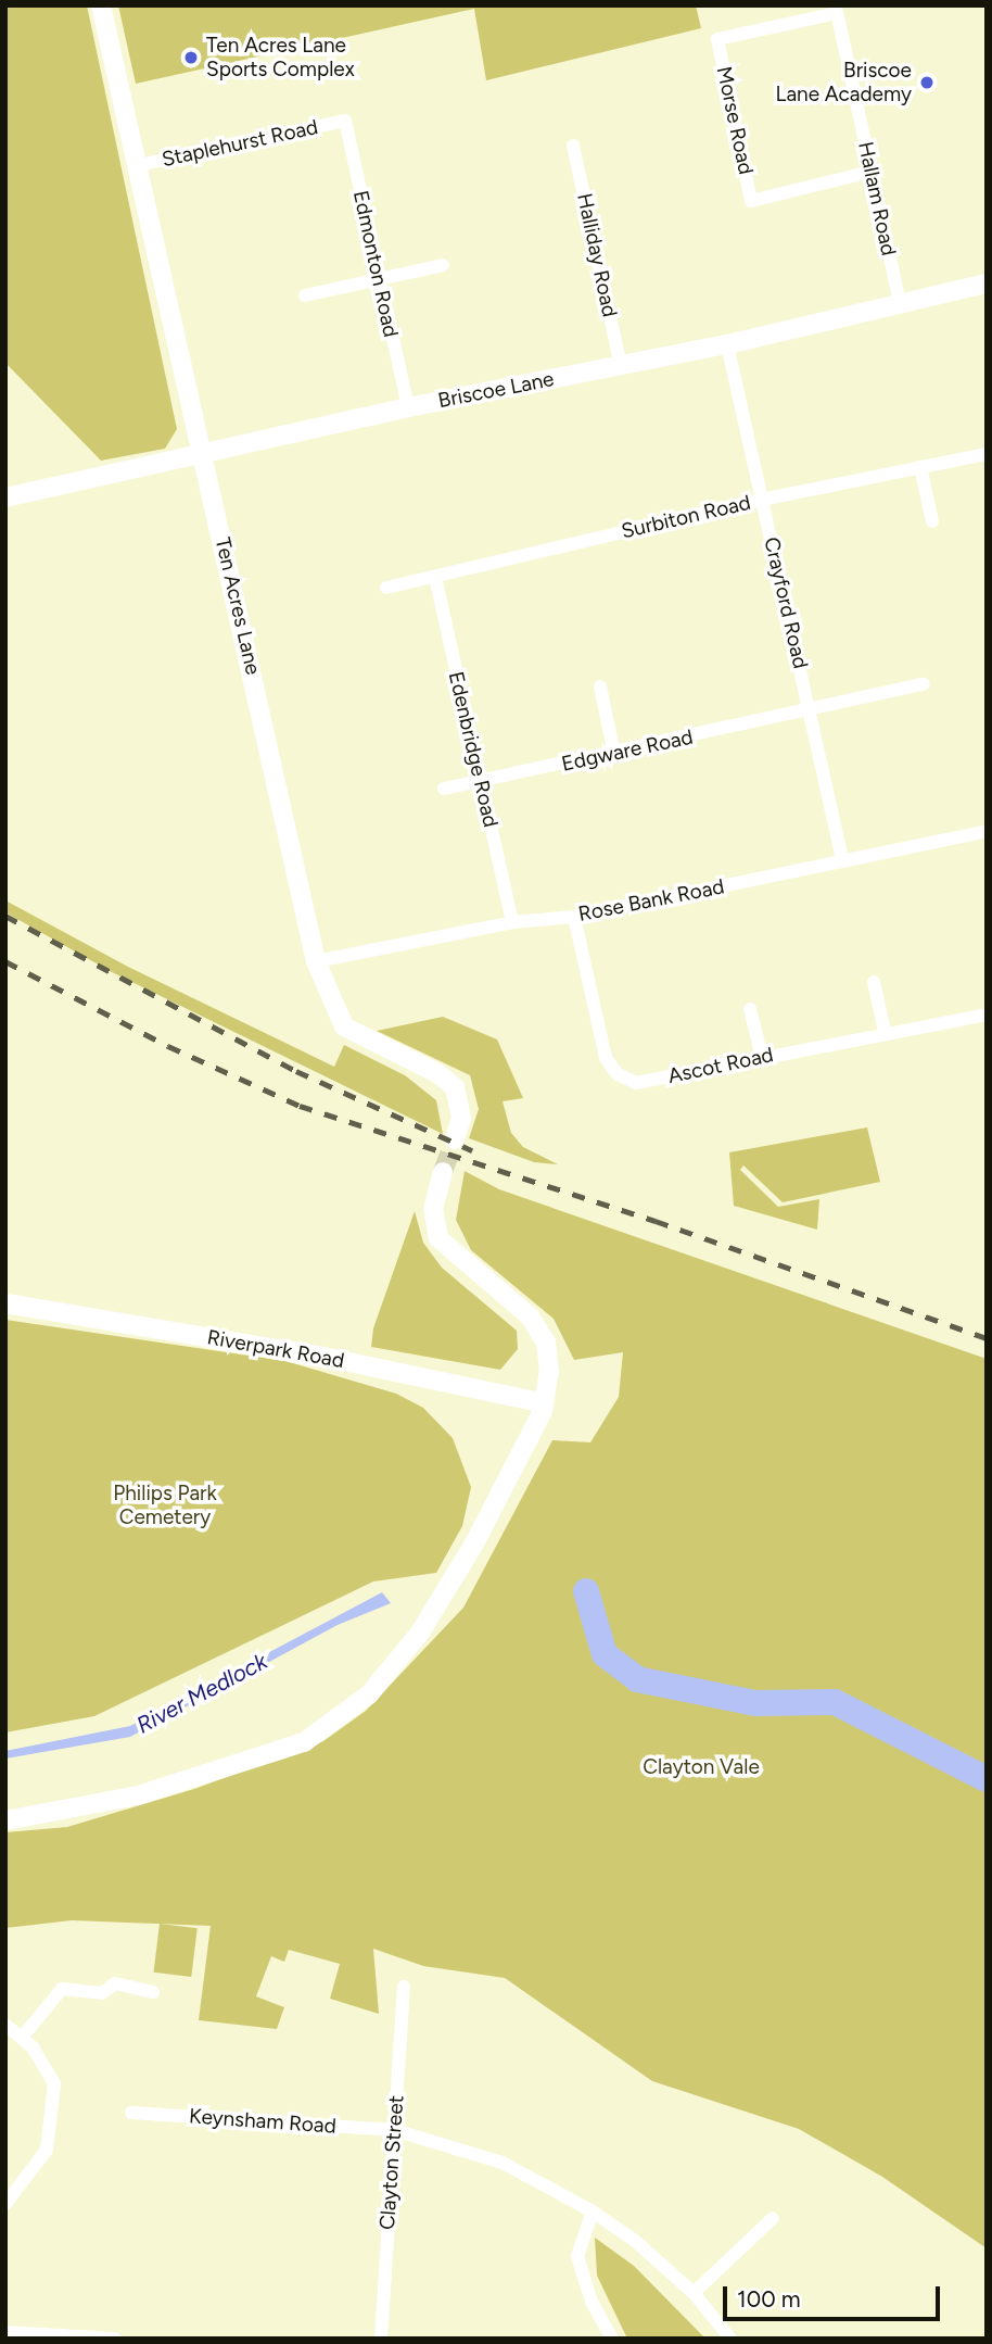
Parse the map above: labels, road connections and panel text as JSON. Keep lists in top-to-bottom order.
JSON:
{
  "streets": {
    "street": [
      "Morse Road",
      "Staplehurst Road",
      "Hallam Road",
      "Halliday Road",
      "Edmonton Road",
      "Briscoe Lane",
      "Surbiton Road",
      "Crayford Road",
      "Ten Acres Lane",
      "Edenbridge Road",
      "Edgware Road",
      "Rose Bank Road",
      "Ascot Road",
      "Riverpark Road",
      "Keynsham Road",
      "Clayton Street"
    ]
  },
  "crossings": [
    ["Morse Road", "Hallam Road"],
    ["Staplehurst Road", "Edmonton Road"],
    ["Staplehurst Road", "Ten Acres Lane"],
    ["Hallam Road", "Briscoe Lane"],
    ["Halliday Road", "Briscoe Lane"],
    ["Edmonton Road", "Briscoe Lane"],
    ["Briscoe Lane", "Crayford Road"],
    ["Briscoe Lane", "Ten Acres Lane"],
    ["Surbiton Road", "Crayford Road"],
    ["Surbiton Road", "Edenbridge Road"],
    ["Crayford Road", "Edgware Road"],
    ["Crayford Road", "Rose Bank Road"],
    ["Ten Acres Lane", "Rose Bank Road"],
    ["Edenbridge Road", "Edgware Road"],
    ["Edenbridge Road", "Rose Bank Road"],
    ["Rose Bank Road", "Ascot Road"],
    ["Keynsham Road", "Clayton Street"]
  ],
  "water": ["River Medlock"],
  "parks": ["Philips Park Cemetery", "Clayton Vale"],
  "places": ["Ten Acres Lane Sports Complex", "Briscoe Lane Academy"],
  "scale_bar": "100 m"
}
